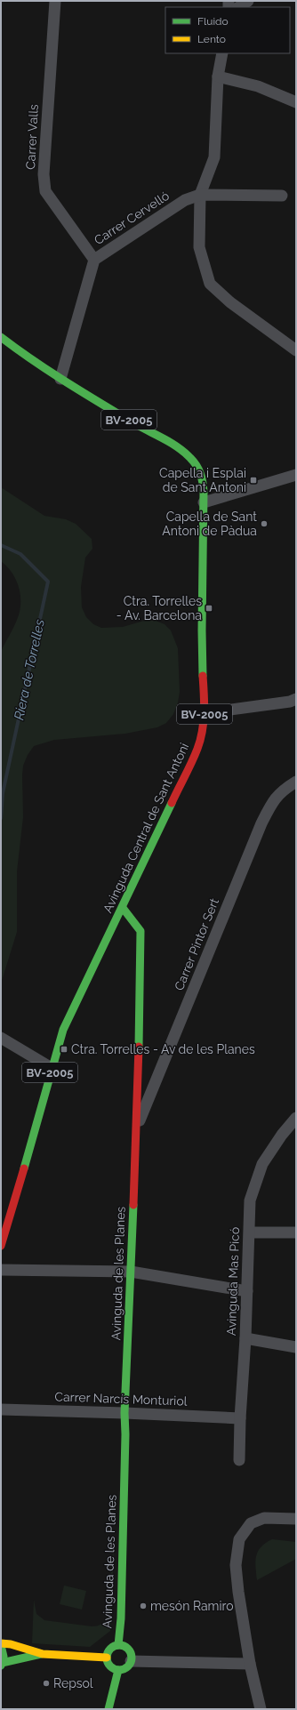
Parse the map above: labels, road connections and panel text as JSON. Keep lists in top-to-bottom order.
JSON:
{
  "streets": {
    "main road": ["BV-2005", "Avinguda Central de Sant Antoni", "Avinguda de les Planes"],
    "street": [
      "Carrer Valls",
      "Carrer Cervelló",
      "Carrer Pintor Sert",
      "Avinguda Mas Picó",
      "Carrer Narcís Monturiol"
    ]
  },
  "crossings": [
    ["Carrer Valls", "Carrer Cervelló"],
    ["Carrer Cervelló", "Avinguda Central de Sant Antoni"],
    ["Avinguda Central de Sant Antoni", "Avinguda de les Planes"],
    ["Carrer Pintor Sert", "Avinguda de les Planes"],
    ["Avinguda de les Planes", "Carrer Narcís Monturiol"],
    ["Avinguda Mas Picó", "Carrer Narcís Monturiol"]
  ],
  "water": ["Riera de Torrelles"],
  "places": {
    "transit": ["Capella i Esplai de Sant Antoni", "Ctra. Torrelles - Av. Barcelona", "Ctra. Torrelles - Av de les Planes"],
    "other": ["Capella de Sant Antoni de Pàdua", "mesón Ramiro", "Repsol"]
  },
  "legend": ["Fluido", "Lento"]
}
